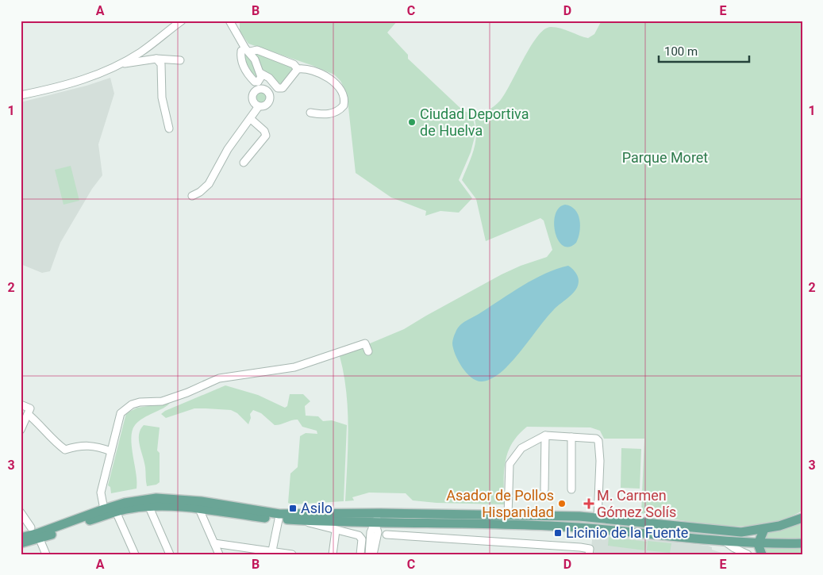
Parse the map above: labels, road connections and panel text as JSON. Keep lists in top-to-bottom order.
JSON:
{
  "parks": ["Parque Moret"],
  "places": {
    "other": ["Ciudad Deportiva de Huelva", "Asador de Pollos Hispanidad"],
    "health": ["M. Carmen Gómez Solís"],
    "transit": ["Asilo", "Licinio de la Fuente"]
  },
  "scale_bar": "100 m",
  "grid": {
    "columns": [
      "A",
      "B",
      "C",
      "D",
      "E"
    ],
    "rows": ["1", "2", "3"]
  }
}
